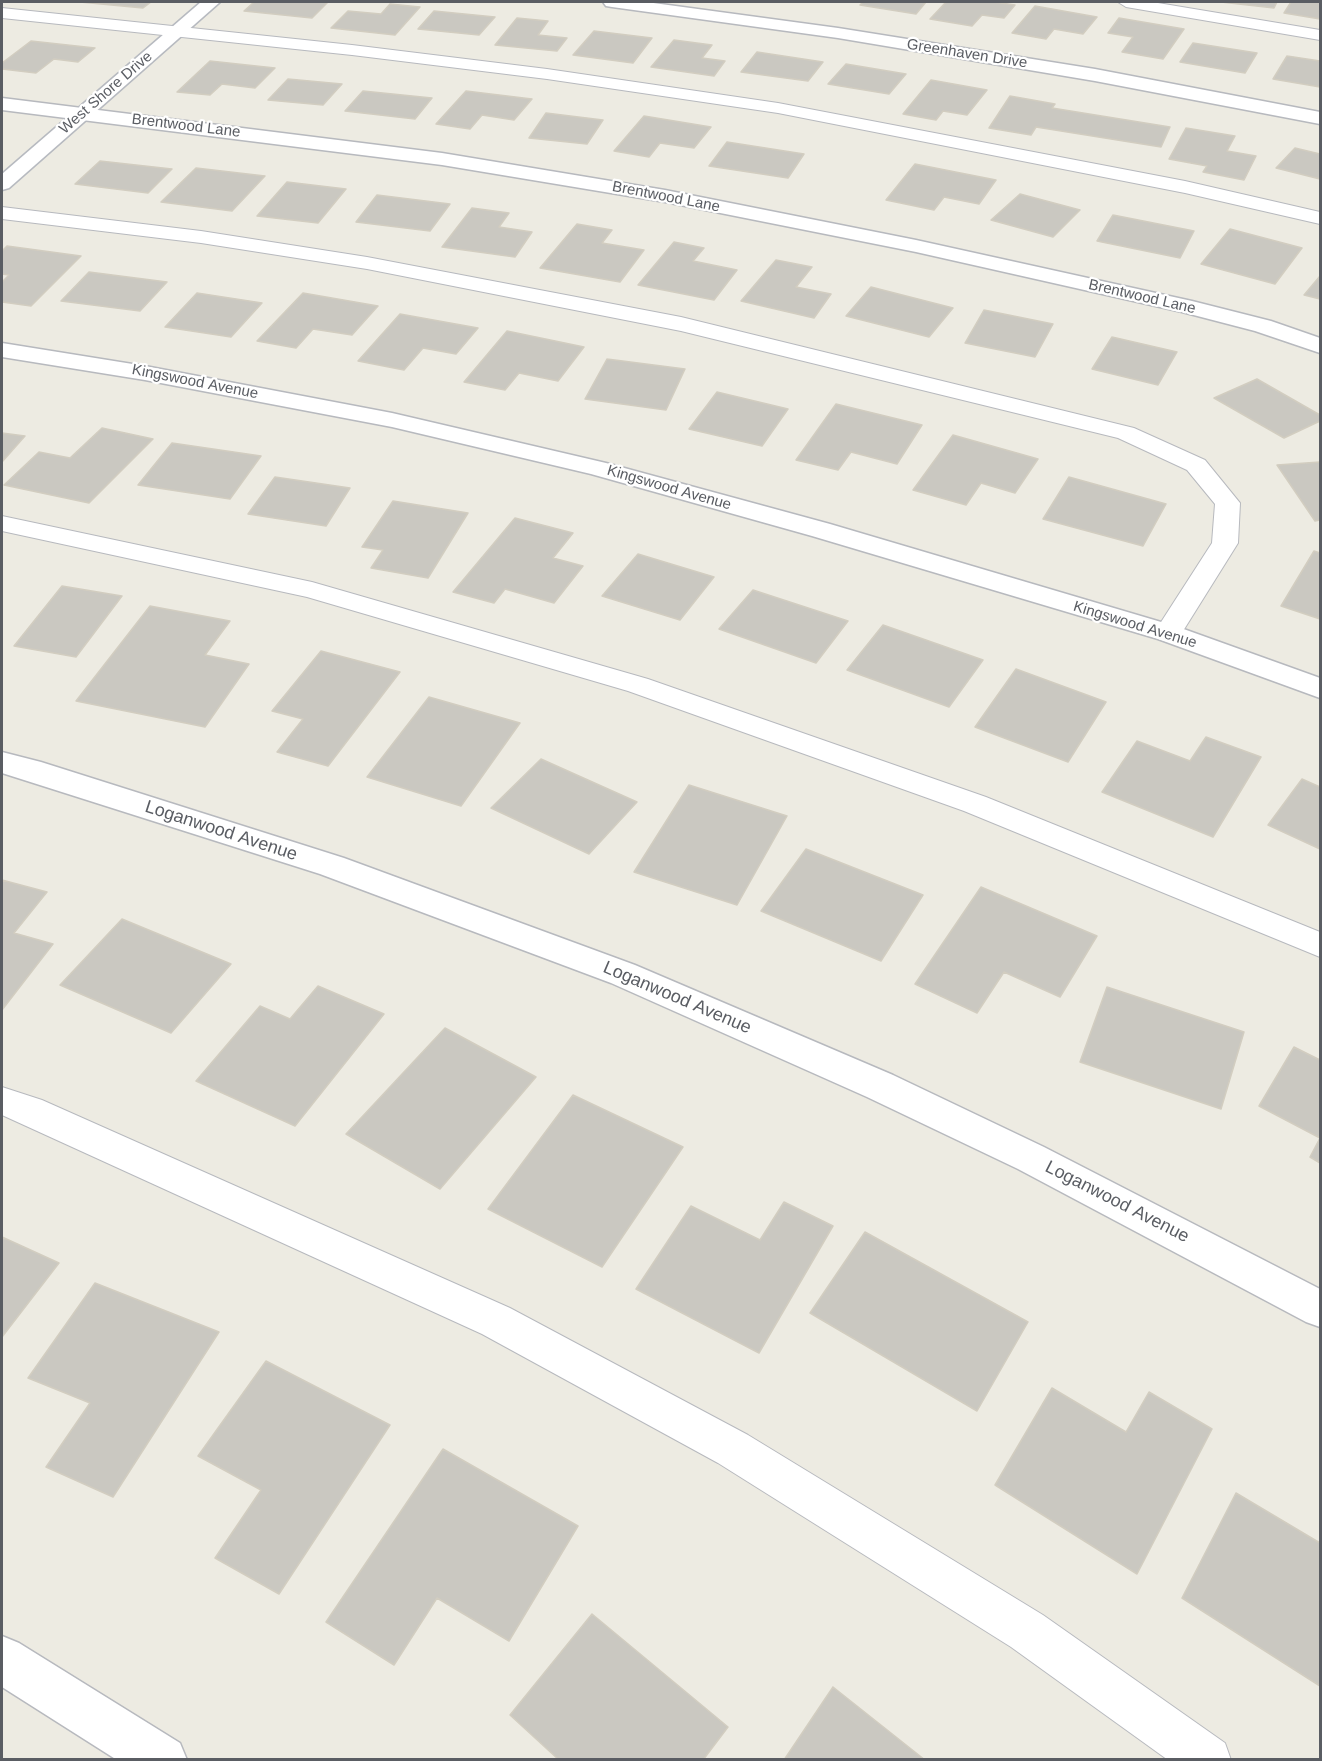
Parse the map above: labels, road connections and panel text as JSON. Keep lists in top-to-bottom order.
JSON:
{
  "streets": {
    "street": [
      "Greenhaven Drive",
      "West Shore Drive",
      "Brentwood Lane",
      "Kingswood Avenue",
      "Loganwood Avenue"
    ]
  },
  "crossings": [
    ["West Shore Drive", "Brentwood Lane"]
  ]
}
